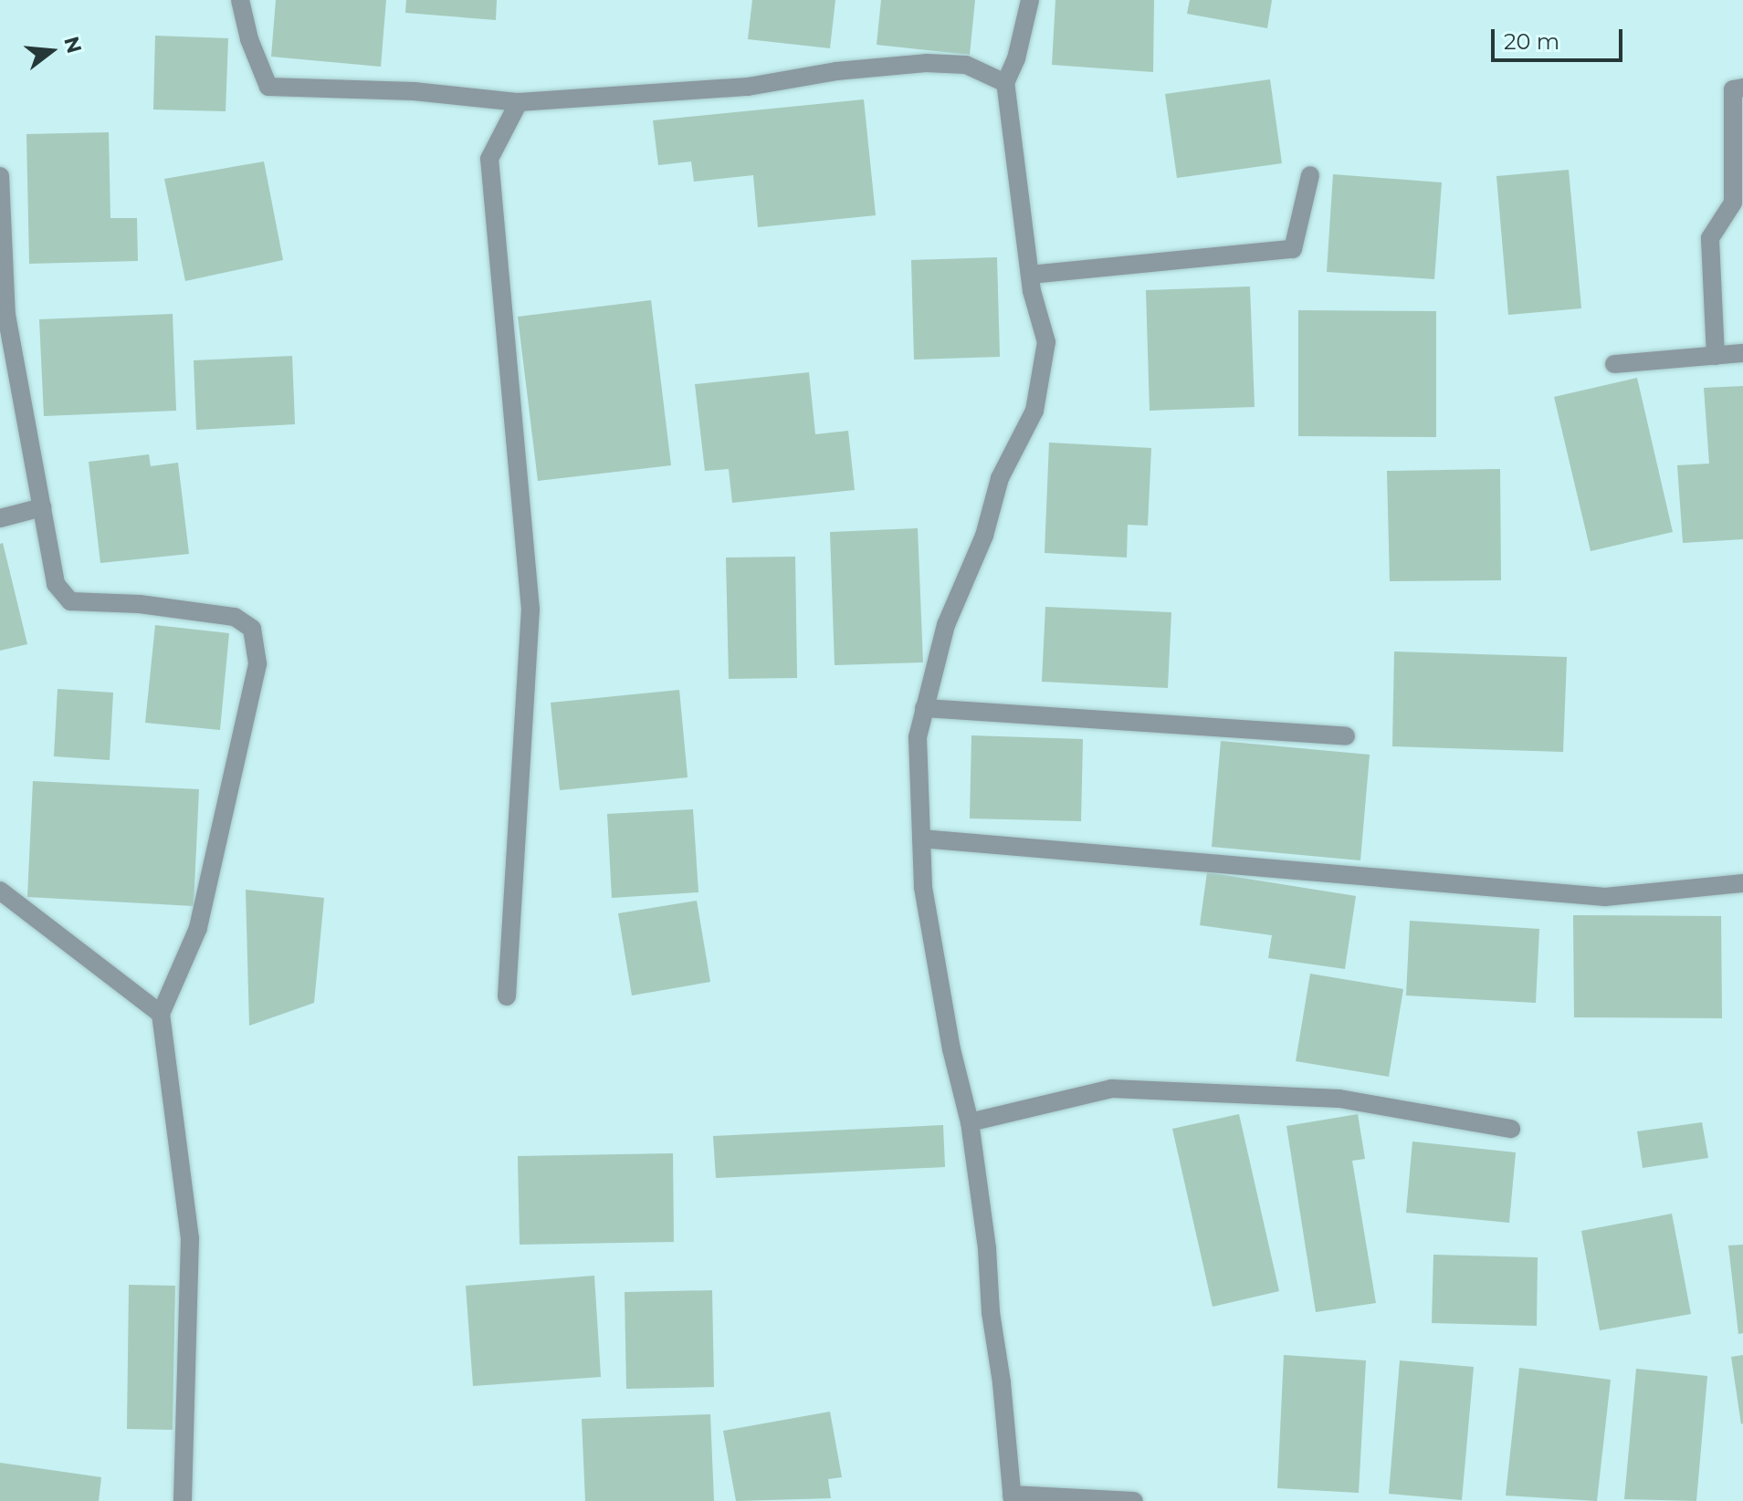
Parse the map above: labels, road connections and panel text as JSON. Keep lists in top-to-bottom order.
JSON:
{
  "scale_bar": "20 m",
  "north": "right"
}
